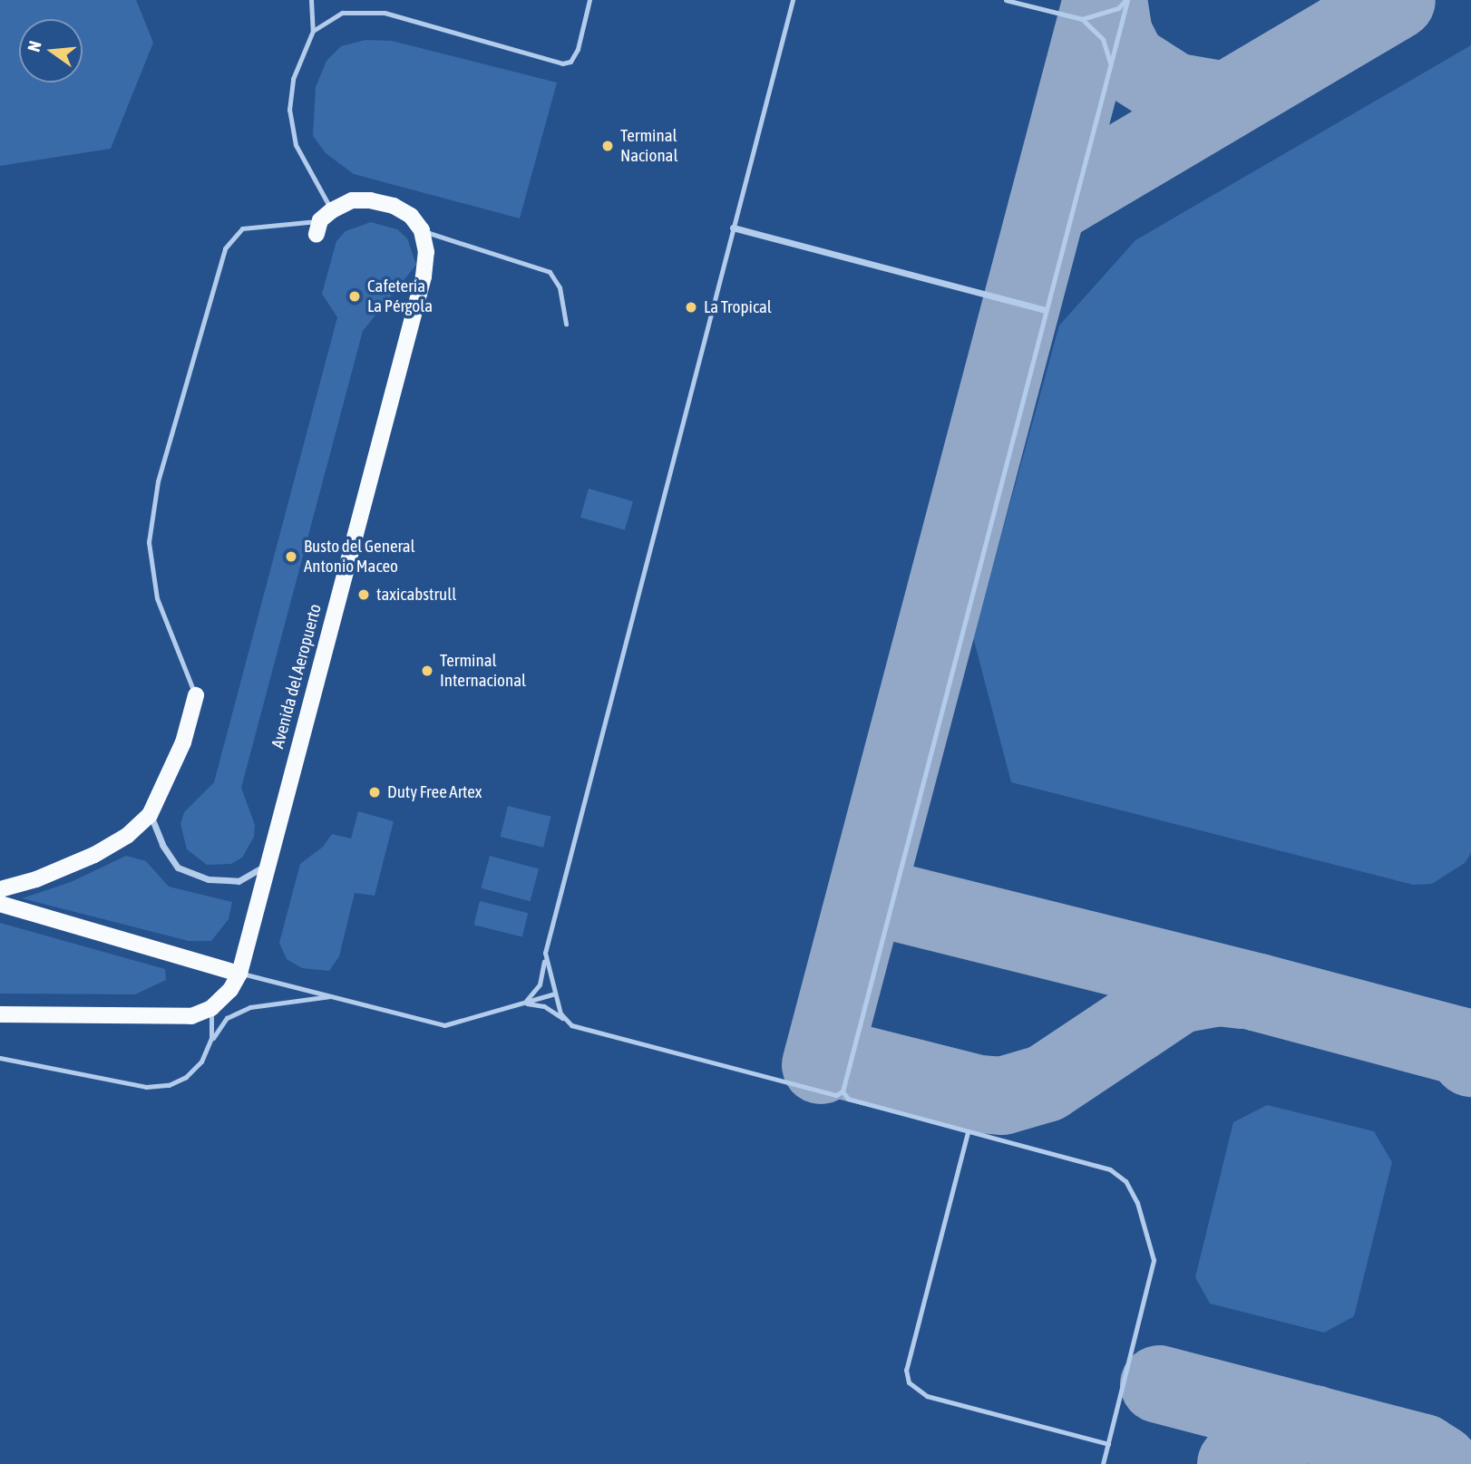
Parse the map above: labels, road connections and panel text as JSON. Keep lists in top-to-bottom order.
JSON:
{
  "streets": {
    "main road": ["Avenida del Aeropuerto"]
  },
  "places": [
    "Terminal Nacional",
    "Cafeteria La Pérgola",
    "La Tropical",
    "Busto del General Antonio Maceo",
    "taxicabstrull",
    "Terminal Internacional",
    "Duty Free Artex"
  ],
  "north": "left"
}
